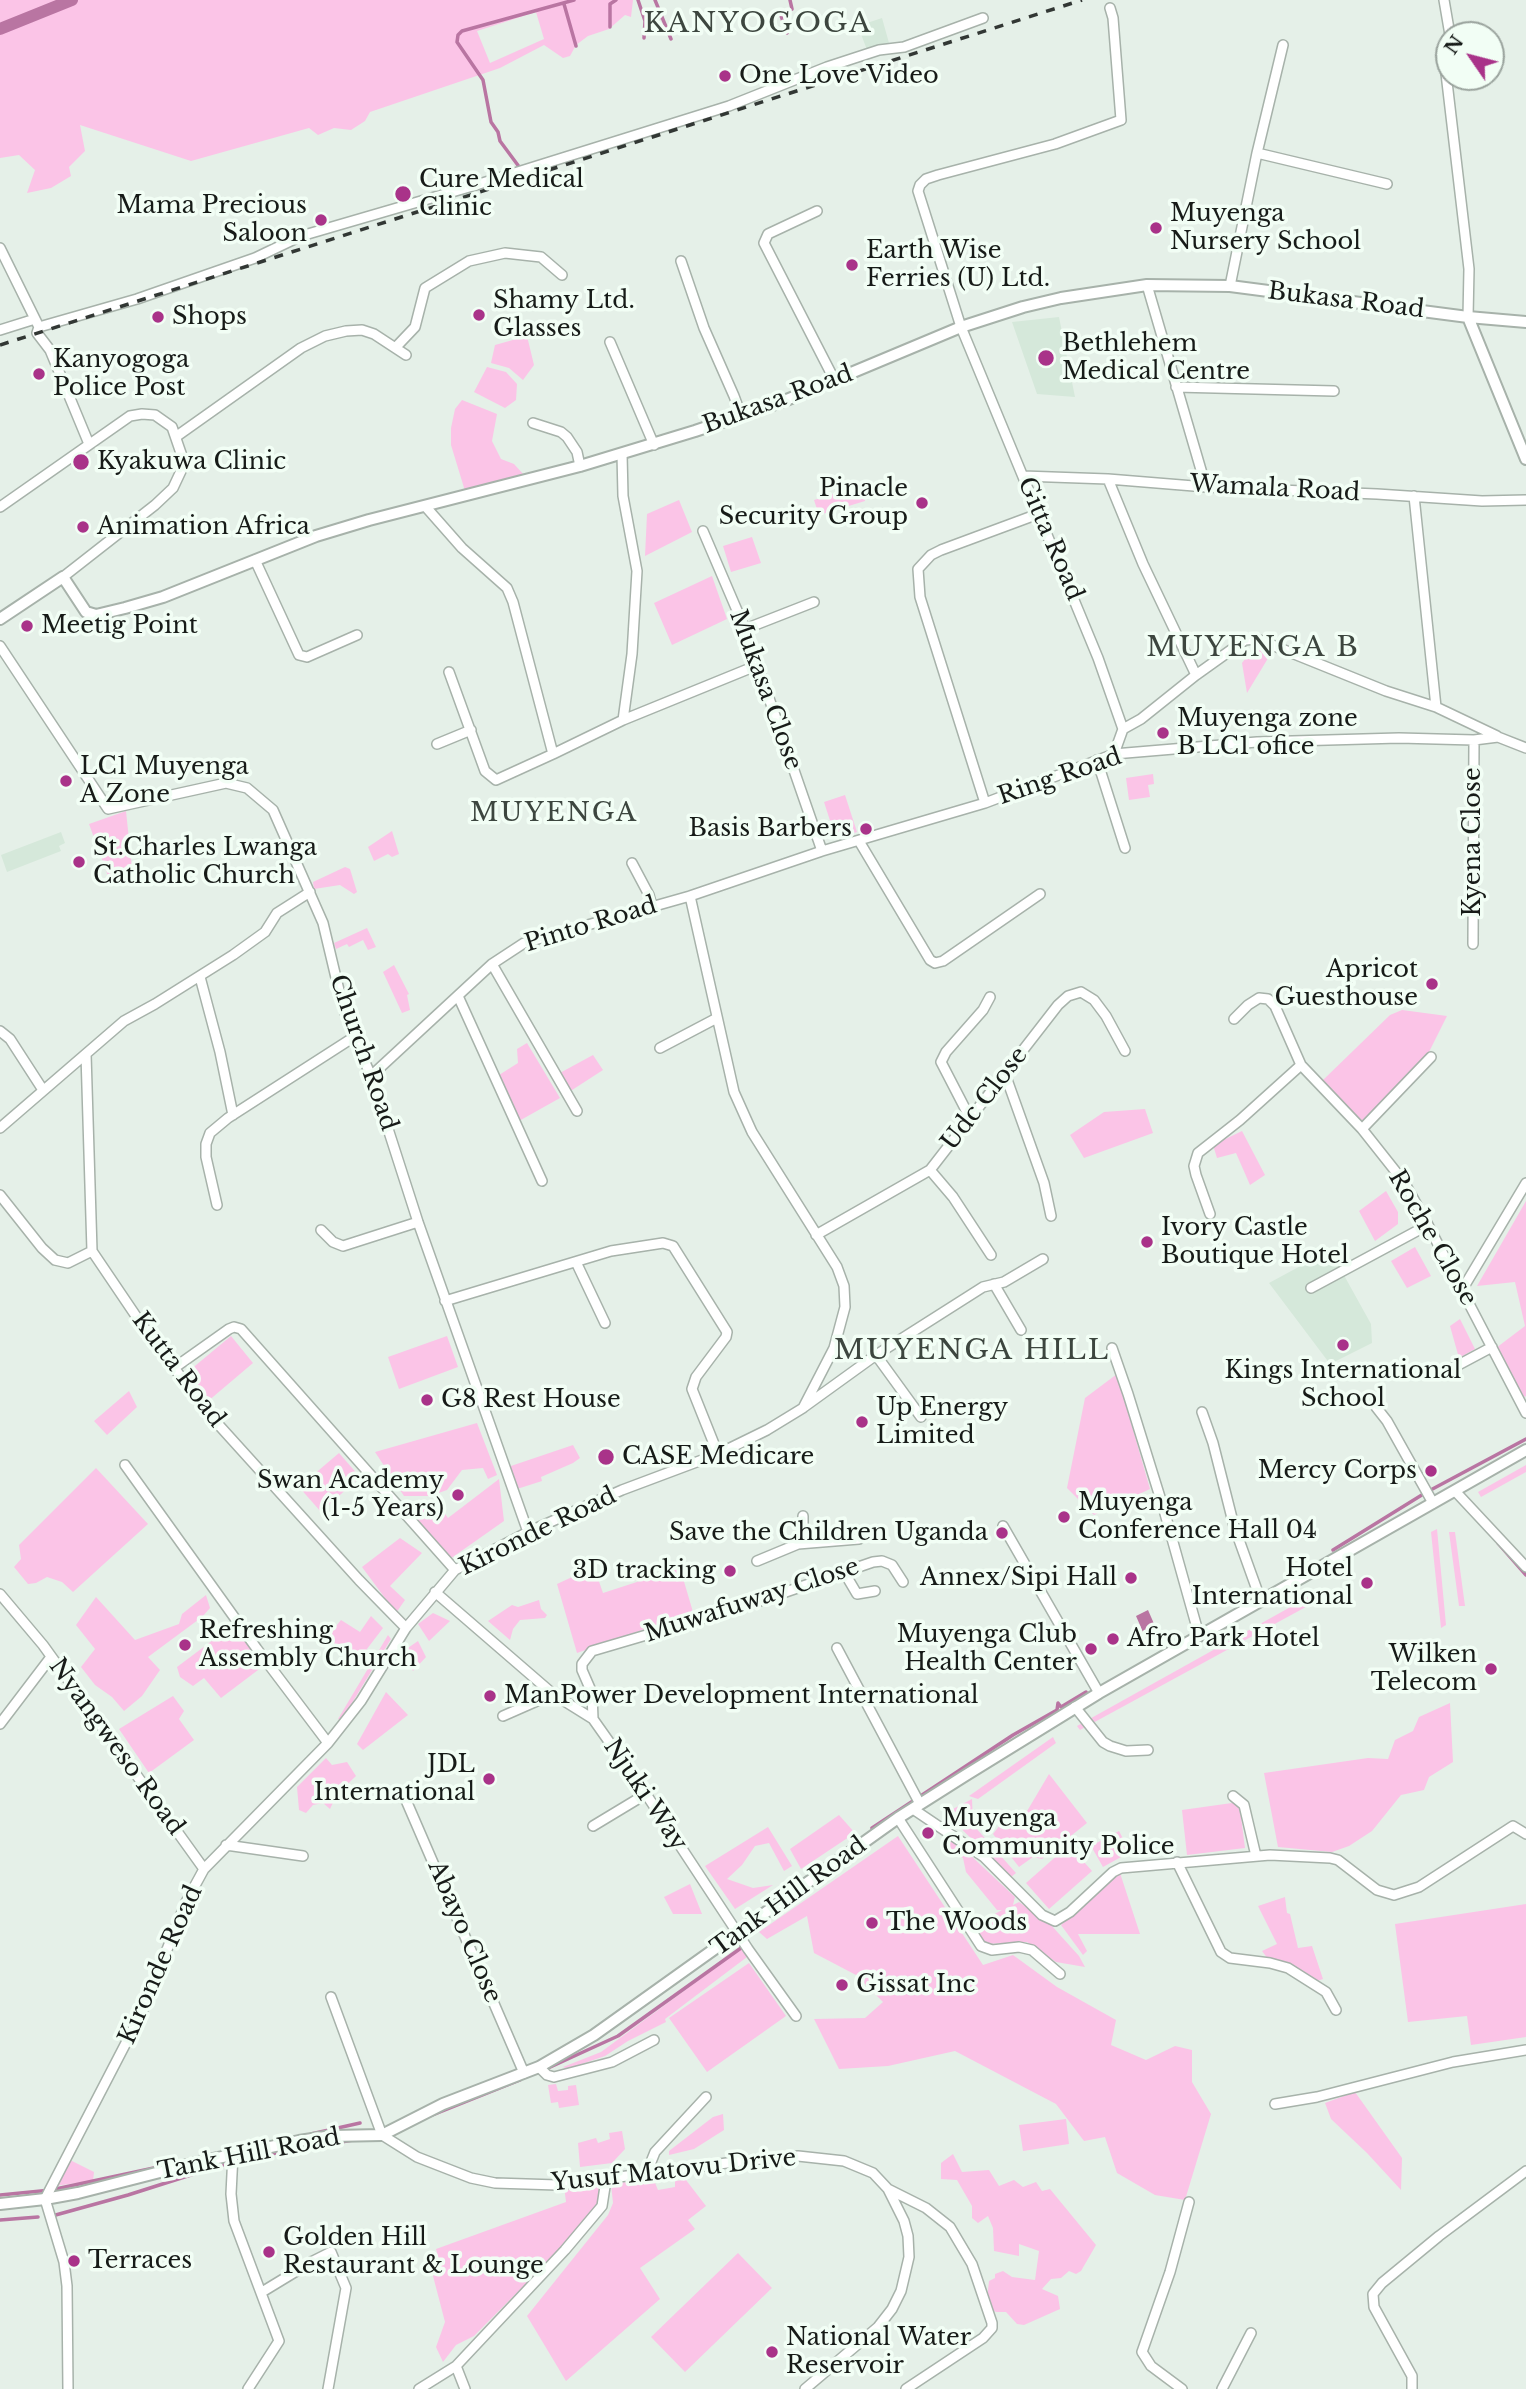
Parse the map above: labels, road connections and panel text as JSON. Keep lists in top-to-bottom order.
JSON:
{
  "streets": {
    "street": [
      "Bukasa Road",
      "Wamala Road",
      "Gitta Road",
      "Mukasa Close",
      "Ring Road",
      "Kyena Close",
      "Pinto Road",
      "Church Road",
      "Udc Close",
      "Roche Close",
      "Kutta Road",
      "Kironde Road",
      "Muwafuway Close",
      "Nyangweso Road",
      "Njuki Way",
      "Tank Hill Road",
      "Abayo Close",
      "Yusuf Matovu Drive"
    ]
  },
  "crossings": [
    ["Bukasa Road", "Gitta Road"],
    ["Wamala Road", "Gitta Road"],
    ["Mukasa Close", "Ring Road"],
    ["Ring Road", "Kyena Close"],
    ["Ring Road", "Pinto Road"],
    ["Pinto Road", "Church Road"],
    ["Church Road", "Kironde Road"],
    ["Kutta Road", "Kironde Road"],
    ["Kironde Road", "Nyangweso Road"],
    ["Kironde Road", "Tank Hill Road"],
    ["Muwafuway Close", "Njuki Way"],
    ["Njuki Way", "Tank Hill Road"],
    ["Tank Hill Road", "Abayo Close"],
    ["Tank Hill Road", "Yusuf Matovu Drive"]
  ],
  "districts": [
    "KANYOGOGA",
    "MUYENGA B",
    "MUYENGA",
    "MUYENGA HILL"
  ],
  "places": [
    "One Love Video",
    "Cure Medical Clinic",
    "Mama Precious Saloon",
    "Muyenga Nursery School",
    "Earth Wise Ferries (U) Ltd.",
    "Shamy Ltd. Glasses",
    "Shops",
    "Bethlehem Medical Centre",
    "Kanyogoga Police Post",
    "Kyakuwa Clinic",
    "Pinacle Security Group",
    "Animation Africa",
    "Meetig Point",
    "Muyenga zone B LC1 ofice",
    "LC1 Muyenga A Zone",
    "Basis Barbers",
    "St.Charles Lwanga Catholic Church",
    "Apricot Guesthouse",
    "Ivory Castle Boutique Hotel",
    "Kings International School",
    "G8 Rest House",
    "Up Energy Limited",
    "CASE Medicare",
    "Mercy Corps",
    "Swan Academy (1-5 Years)",
    "Muyenga Conference Hall 04",
    "Save the Children Uganda",
    "3D tracking",
    "Annex/Sipi Hall",
    "Hotel International",
    "Afro Park Hotel",
    "Refreshing Assembly Church",
    "Muyenga Club Health Center",
    "Wilken Telecom",
    "ManPower Development International",
    "JDL International",
    "Muyenga Community Police",
    "The Woods",
    "Gissat Inc",
    "Golden Hill Restaurant & Lounge",
    "Terraces",
    "National Water Reservoir"
  ],
  "north": "top left"
}
